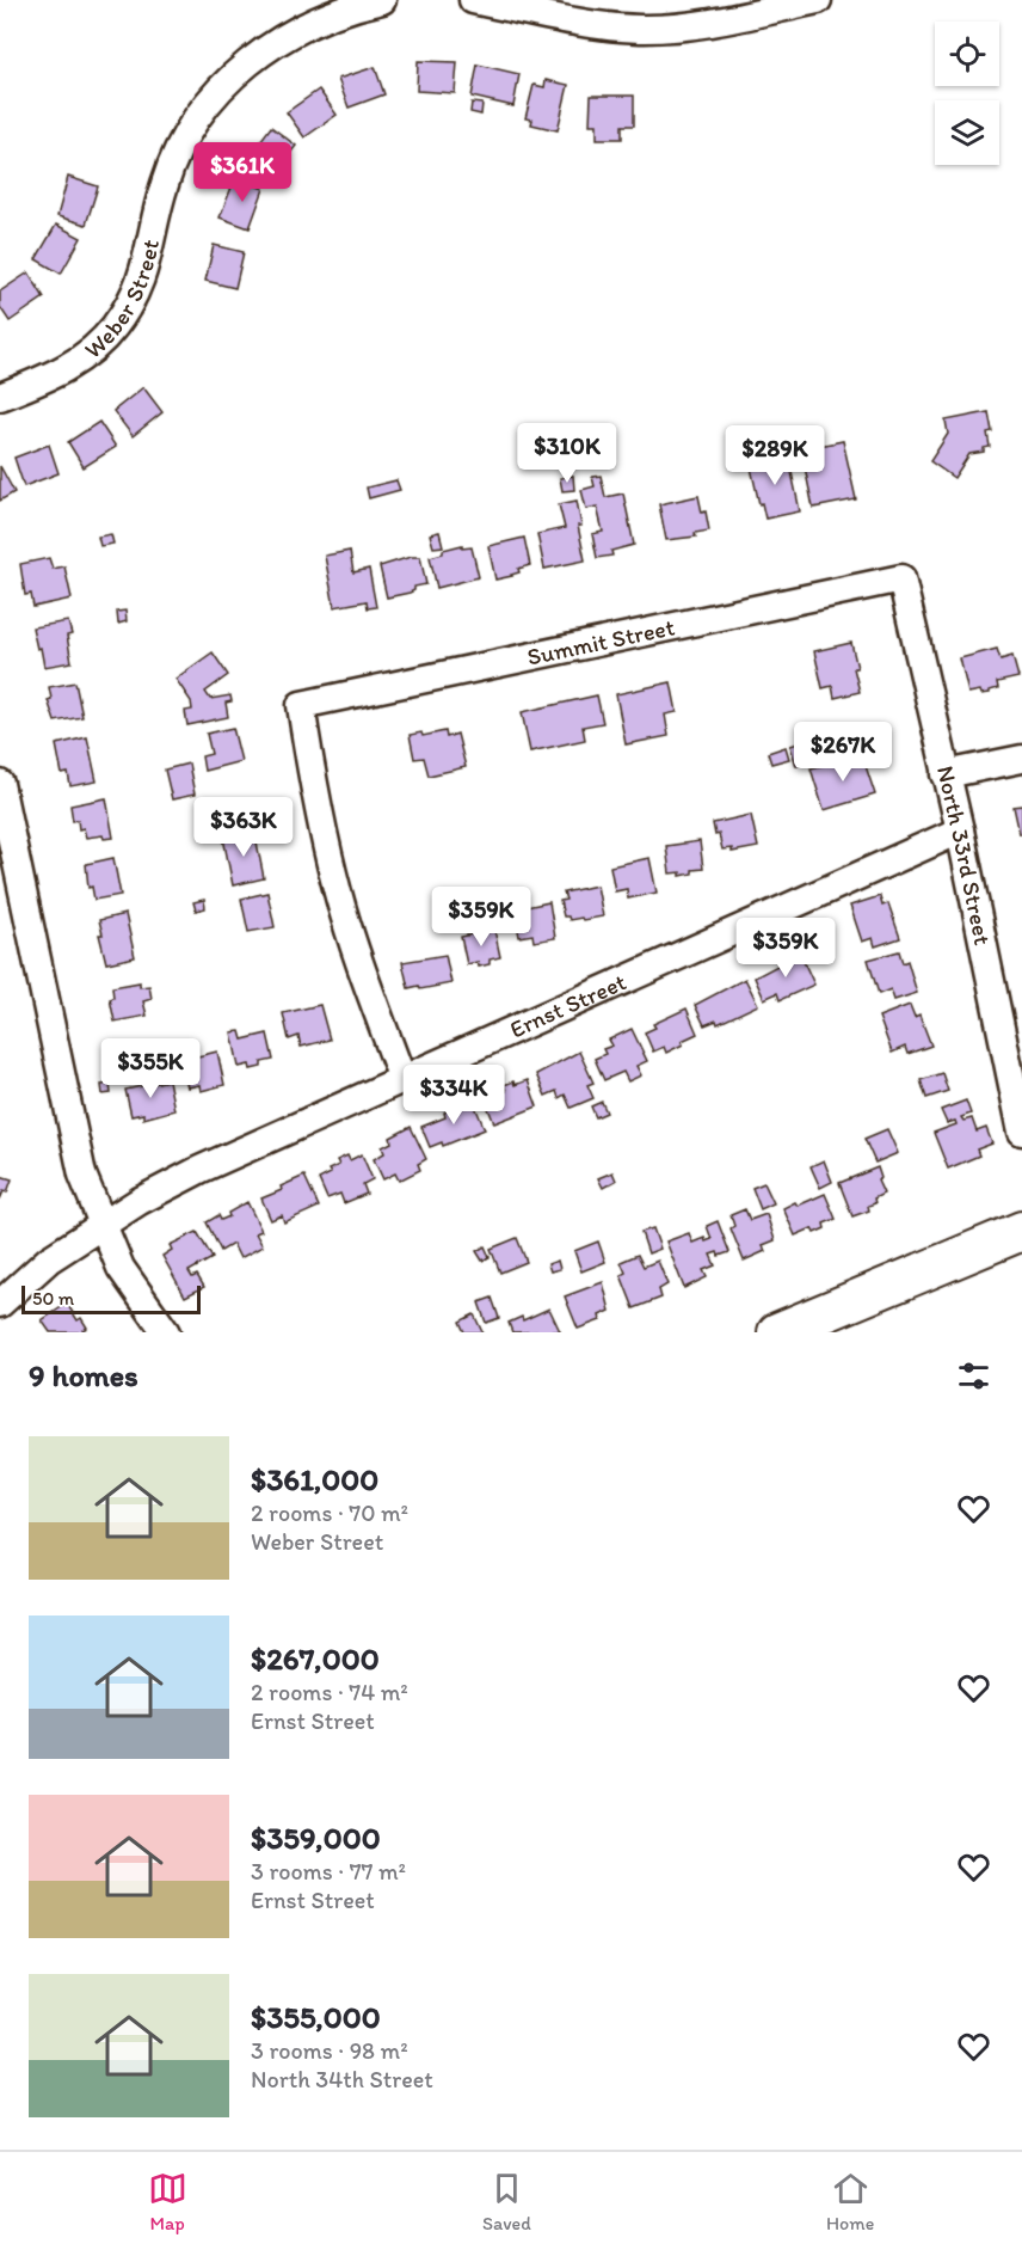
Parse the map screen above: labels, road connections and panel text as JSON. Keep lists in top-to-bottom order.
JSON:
{
  "streets": {
    "street": [
      "Weber Street",
      "Summit Street",
      "North 33rd Street",
      "Ernst Street"
    ]
  },
  "crossings": [
    ["Summit Street", "North 33rd Street"],
    ["Summit Street", "Ernst Street"],
    ["North 33rd Street", "Ernst Street"]
  ],
  "scale_bar": "50 m",
  "page": {
    "price": [
      "$361K",
      "$310K",
      "$289K",
      "$267K",
      "$363K",
      "$359K",
      "$359K",
      "$355K",
      "$334K"
    ],
    "scale": "50 m",
    "heading": "9 homes",
    "list": [
      {
        "name": "$361,000",
        "note": "2 rooms · 70 m² · Weber Street"
      },
      {
        "name": "$267,000",
        "note": "2 rooms · 74 m² · Ernst Street"
      },
      {
        "name": "$359,000",
        "note": "3 rooms · 77 m² · Ernst Street"
      },
      {
        "name": "$355,000",
        "note": "3 rooms · 98 m² · North 34th Street"
      }
    ],
    "tabs": ["Map", "Saved", "Home"]
  }
}
